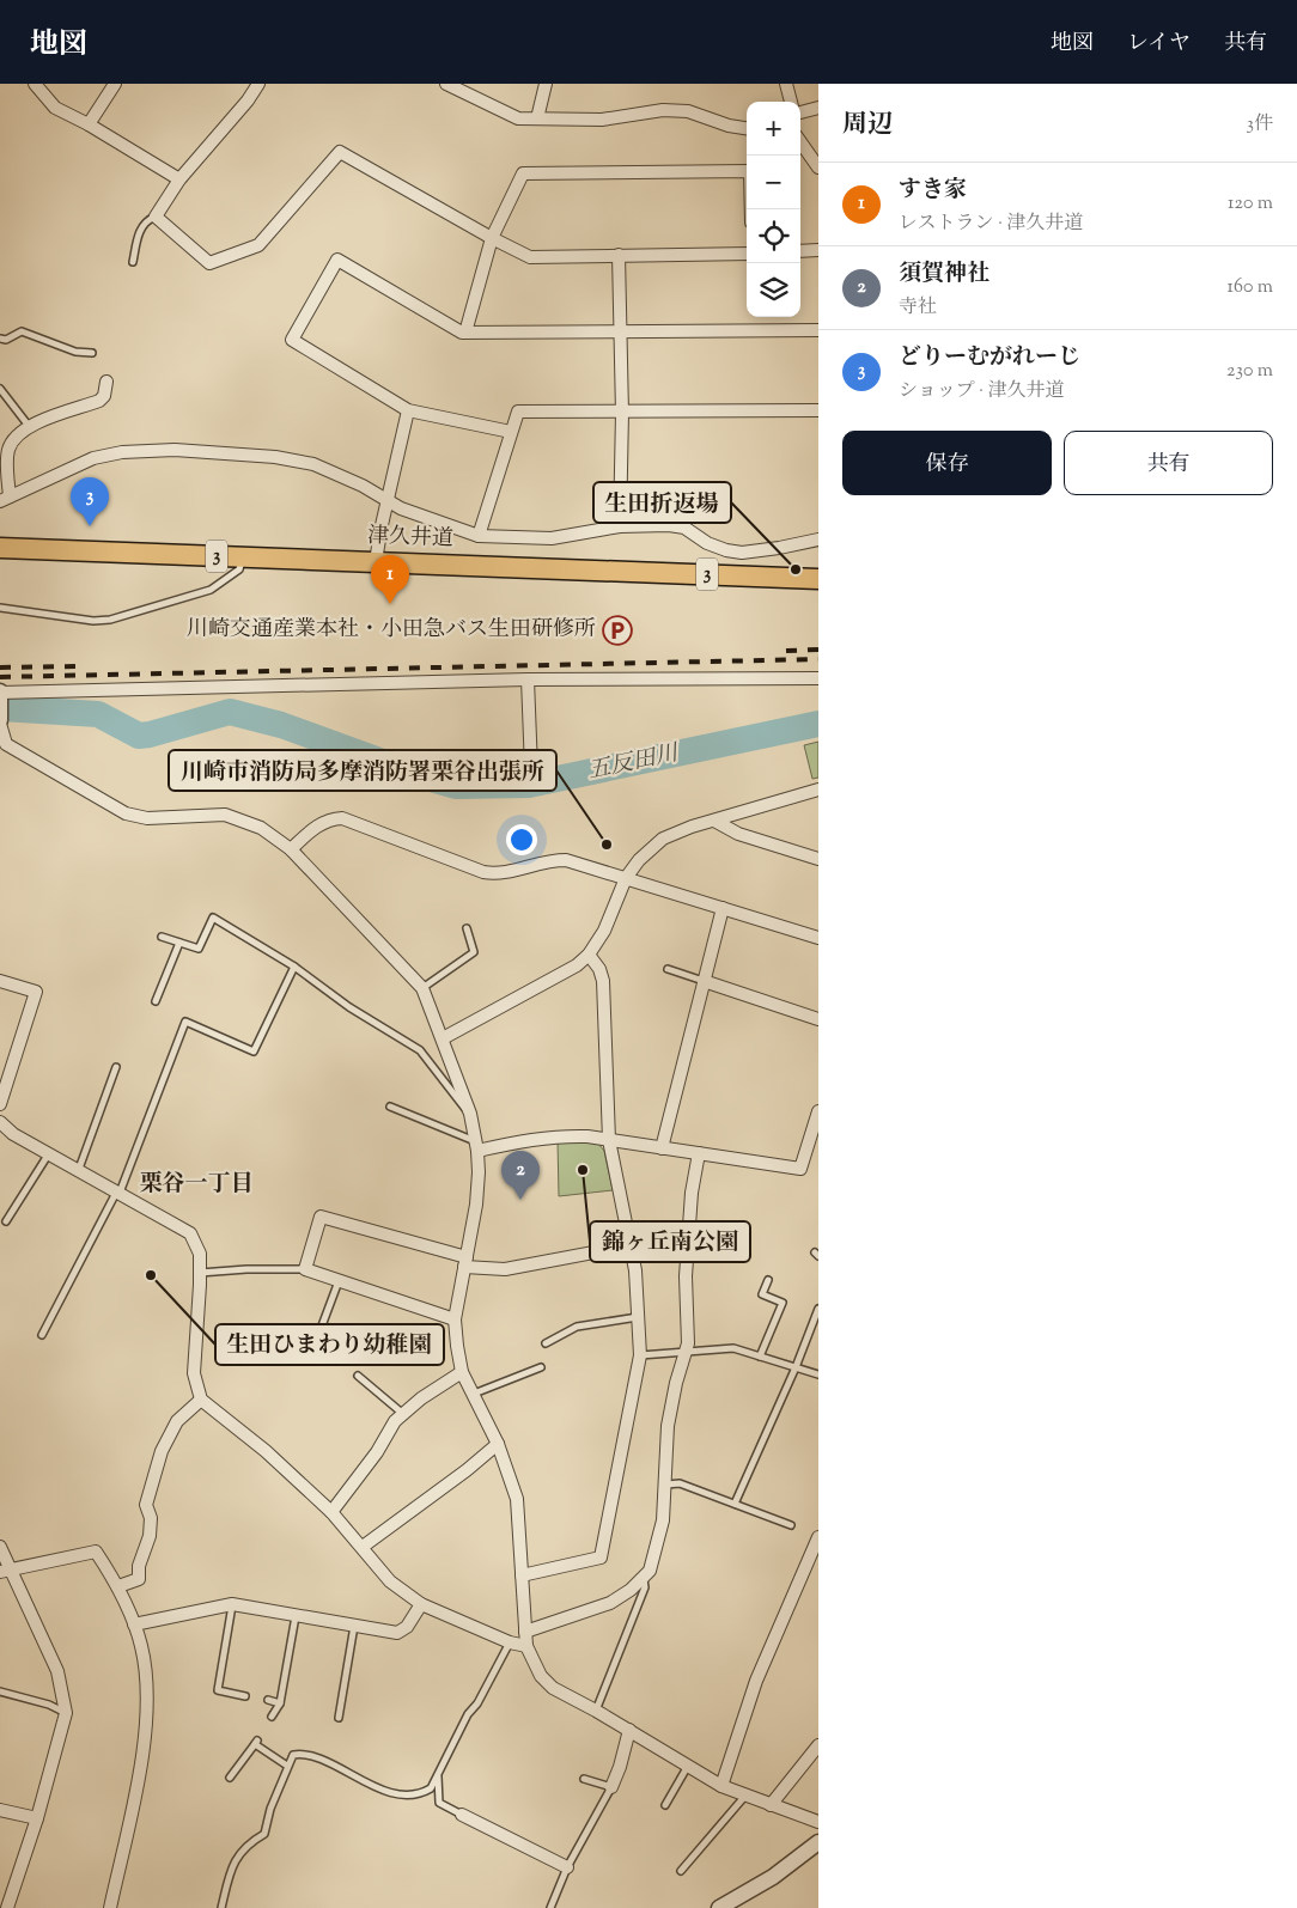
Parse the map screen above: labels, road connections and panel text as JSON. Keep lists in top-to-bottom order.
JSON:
{
  "streets": {
    "main road": ["津久井道", "3"]
  },
  "districts": ["栗谷一丁目"],
  "water": ["五反田川"],
  "places": {
    "other": [
      "生田折返場",
      "川崎市消防局多摩消防署栗谷出張所",
      "錦ヶ丘南公園",
      "生田ひまわり幼稚園"
    ],
    "parking": ["川崎交通産業本社・小田急バス生田研修所"]
  },
  "page": {
    "header": "地図",
    "nav": ["地図", "レイヤ", "共有"],
    "heading": ["周辺", "3件"],
    "map_buttons": ["+", "−"],
    "list": [
      {
        "mark": "1",
        "name": "すき家",
        "note": "レストラン · 津久井道",
        "value": "120 m"
      },
      {
        "mark": "2",
        "name": "須賀神社",
        "note": "寺社",
        "value": "160 m"
      },
      {
        "mark": "3",
        "name": "どりーむがれーじ",
        "note": "ショップ · 津久井道",
        "value": "230 m"
      }
    ],
    "buttons": ["保存", "共有"],
    "pins": ["3", "1", "2"]
  }
}
